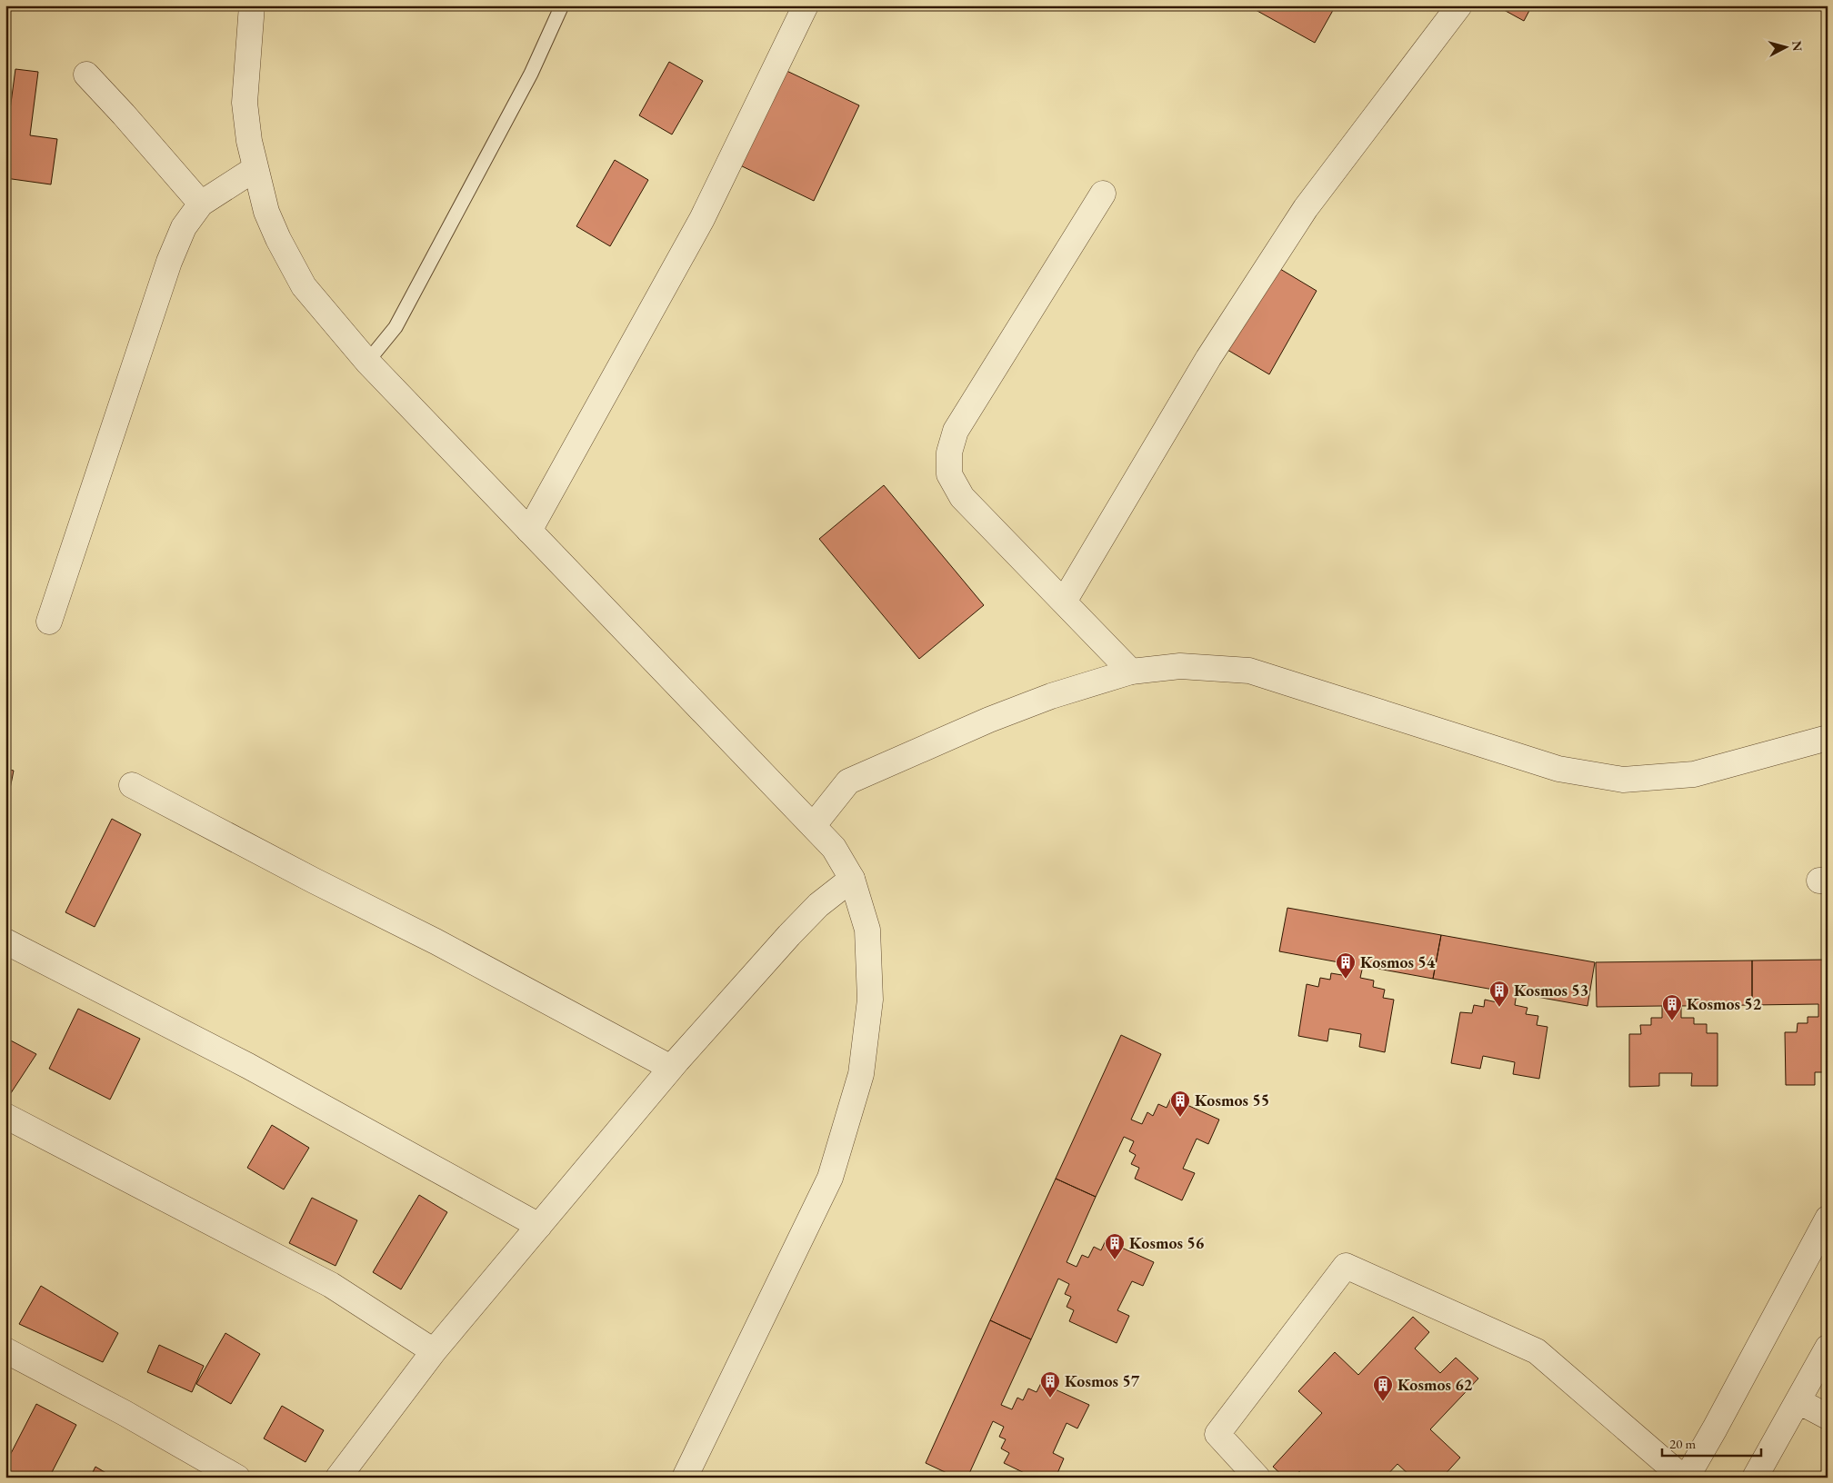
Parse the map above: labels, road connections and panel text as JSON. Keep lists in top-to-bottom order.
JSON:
{
  "places": {
    "building": [
      "Kosmos 54",
      "Kosmos 53",
      "Kosmos 52",
      "Kosmos 55",
      "Kosmos 56",
      "Kosmos 57",
      "Kosmos 62"
    ]
  },
  "scale_bar": "20 m",
  "north": "right"
}
